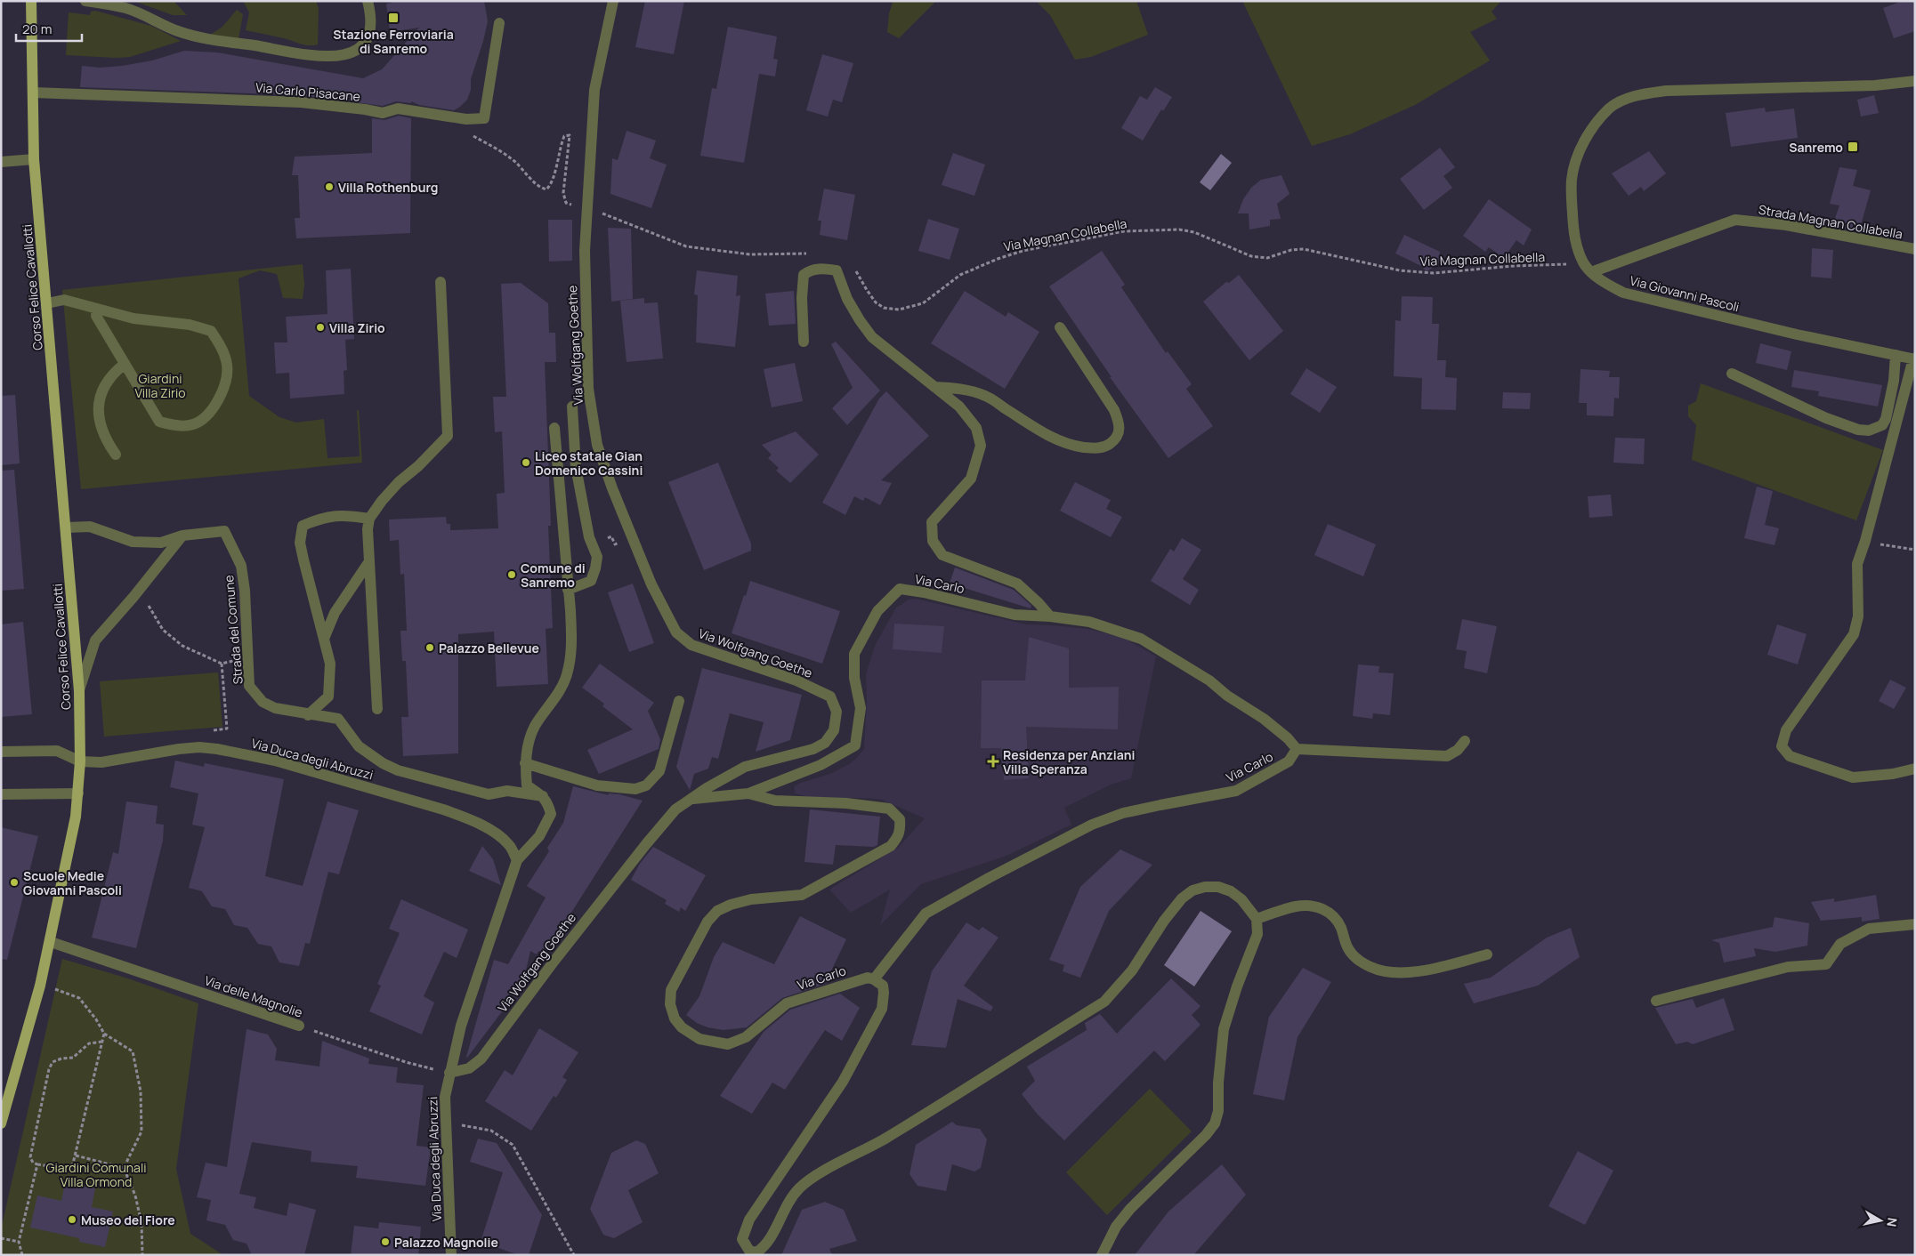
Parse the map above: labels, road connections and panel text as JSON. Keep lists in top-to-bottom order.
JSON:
{
  "streets": {
    "main road": ["Corso Felice Cavallotti"],
    "street": [
      "Via Carlo Pisacane",
      "Strada Magnan Collabella",
      "Via Giovanni Pascoli",
      "Via Wolfgang Goethe",
      "Via Carlo",
      "Strada del Comune",
      "Via Duca degli Abruzzi",
      "Via delle Magnolie"
    ],
    "path": ["Via Magnan Collabella"]
  },
  "crossings": [
    ["Via Carlo Pisacane", "Corso Felice Cavallotti"],
    ["Strada Magnan Collabella", "Via Giovanni Pascoli"],
    ["Via Magnan Collabella", "Via Giovanni Pascoli"],
    ["Corso Felice Cavallotti", "Strada del Comune"],
    ["Corso Felice Cavallotti", "Via Duca degli Abruzzi"],
    ["Corso Felice Cavallotti", "Via delle Magnolie"],
    ["Via Wolfgang Goethe", "Via Carlo"],
    ["Via Wolfgang Goethe", "Via Duca degli Abruzzi"],
    ["Via Wolfgang Goethe", "Via delle Magnolie"],
    ["Strada del Comune", "Via Duca degli Abruzzi"],
    ["Via Duca degli Abruzzi", "Via delle Magnolie"]
  ],
  "parks": ["Giardini Villa Zirio", "Giardini Comunali Villa Ormond"],
  "places": {
    "transit": ["Stazione Ferroviaria di Sanremo", "Sanremo"],
    "other": [
      "Villa Rothenburg",
      "Villa Zirio",
      "Liceo statale Gian Domenico Cassini",
      "Comune di Sanremo",
      "Palazzo Bellevue",
      "Scuole Medie Giovanni Pascoli",
      "Museo del Fiore",
      "Palazzo Magnolie"
    ],
    "health": ["Residenza per Anziani Villa Speranza"]
  },
  "scale_bar": "20 m",
  "north": "right"
}
